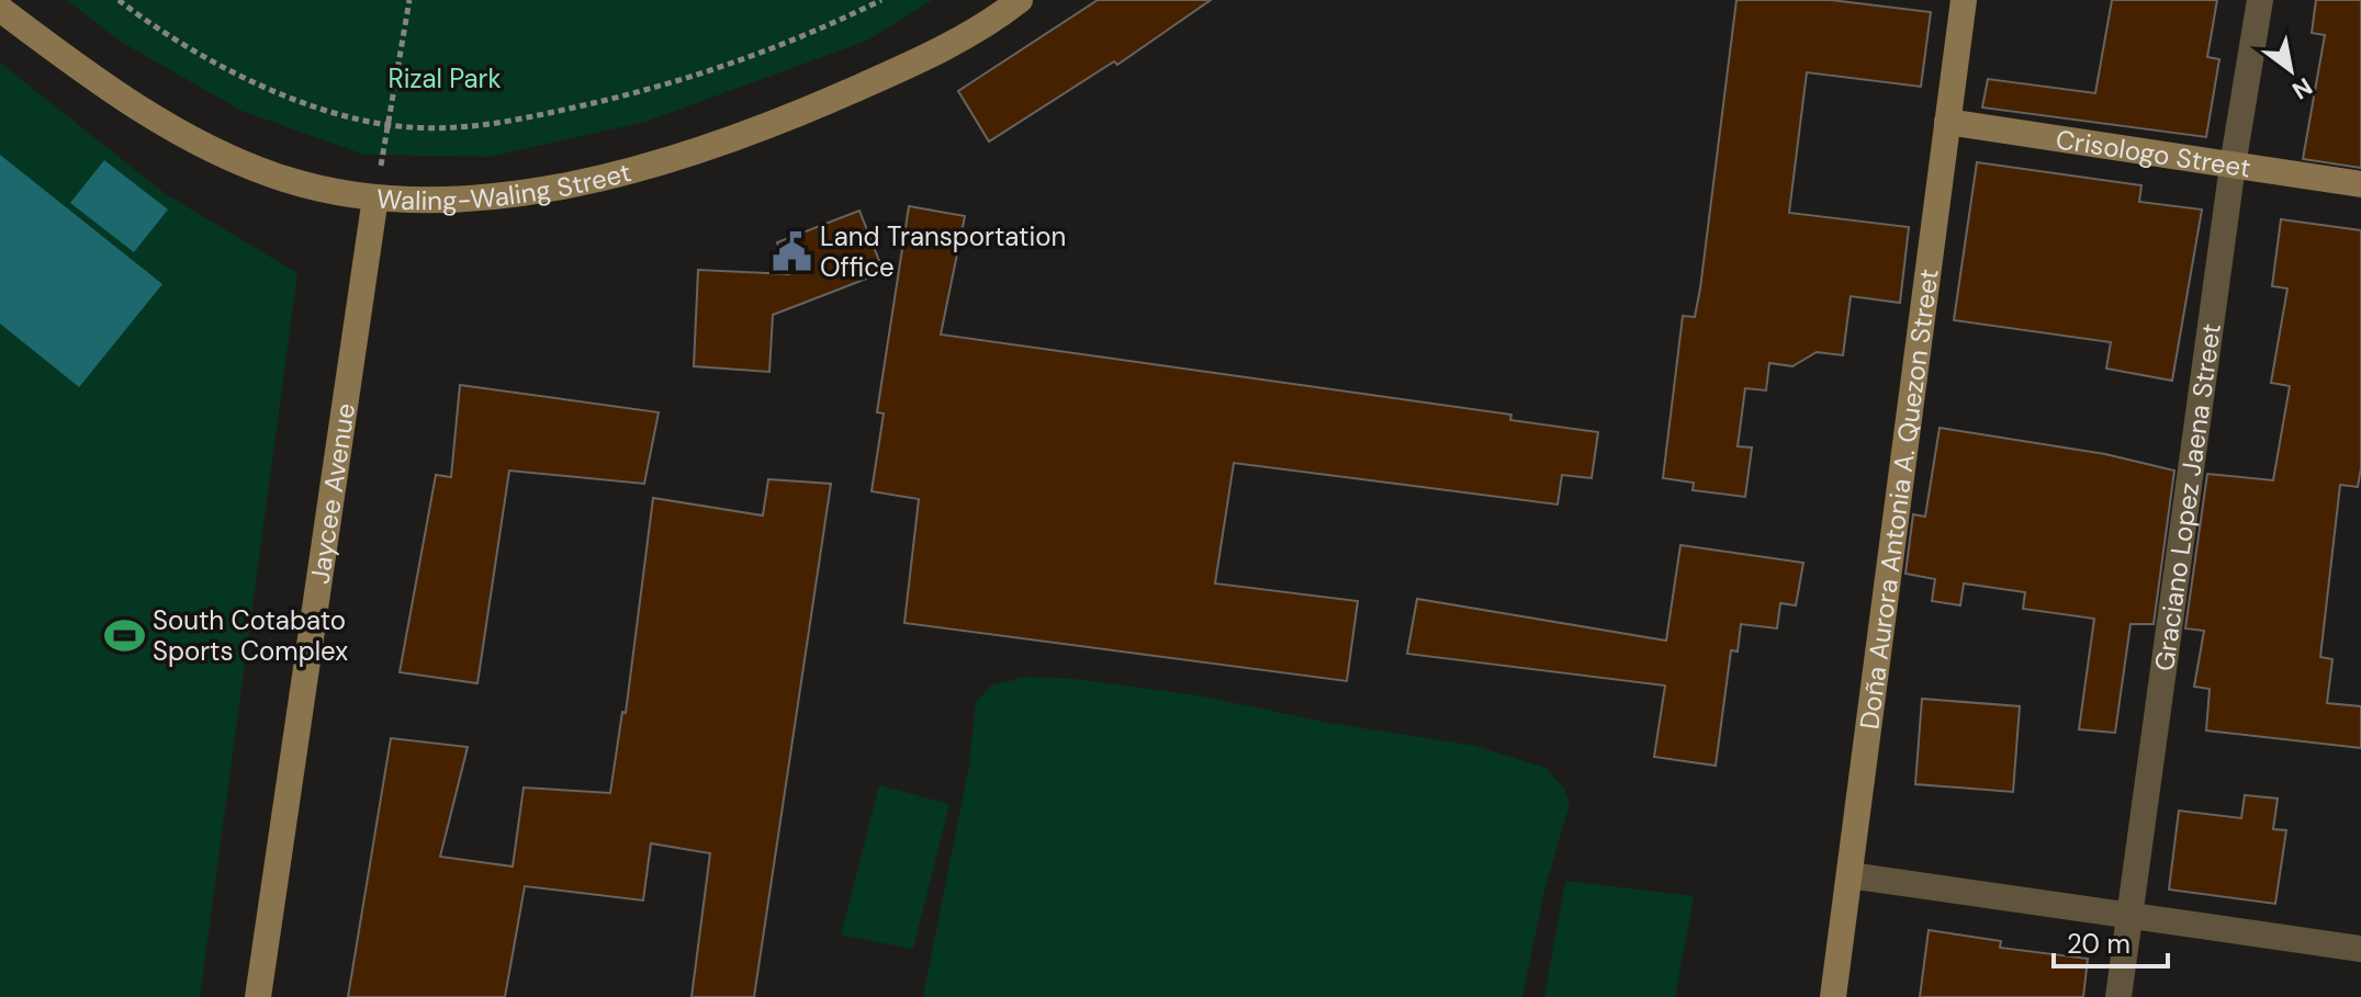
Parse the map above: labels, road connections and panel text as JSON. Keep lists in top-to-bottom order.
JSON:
{
  "streets": {
    "street": [
      "Crisologo Street",
      "Waling-Waling Street",
      "Jaycee Avenue",
      "Graciano Lopez Jaena Street",
      "Doña Aurora Antonia A. Quezon Street"
    ]
  },
  "crossings": [
    ["Crisologo Street", "Graciano Lopez Jaena Street"],
    ["Crisologo Street", "Doña Aurora Antonia A. Quezon Street"],
    ["Waling-Waling Street", "Jaycee Avenue"]
  ],
  "parks": ["Rizal Park"],
  "places": {
    "public building": ["Land Transportation Office"],
    "sports": ["South Cotabato Sports Complex"]
  },
  "scale_bar": "20 m",
  "north": "bottom right"
}
